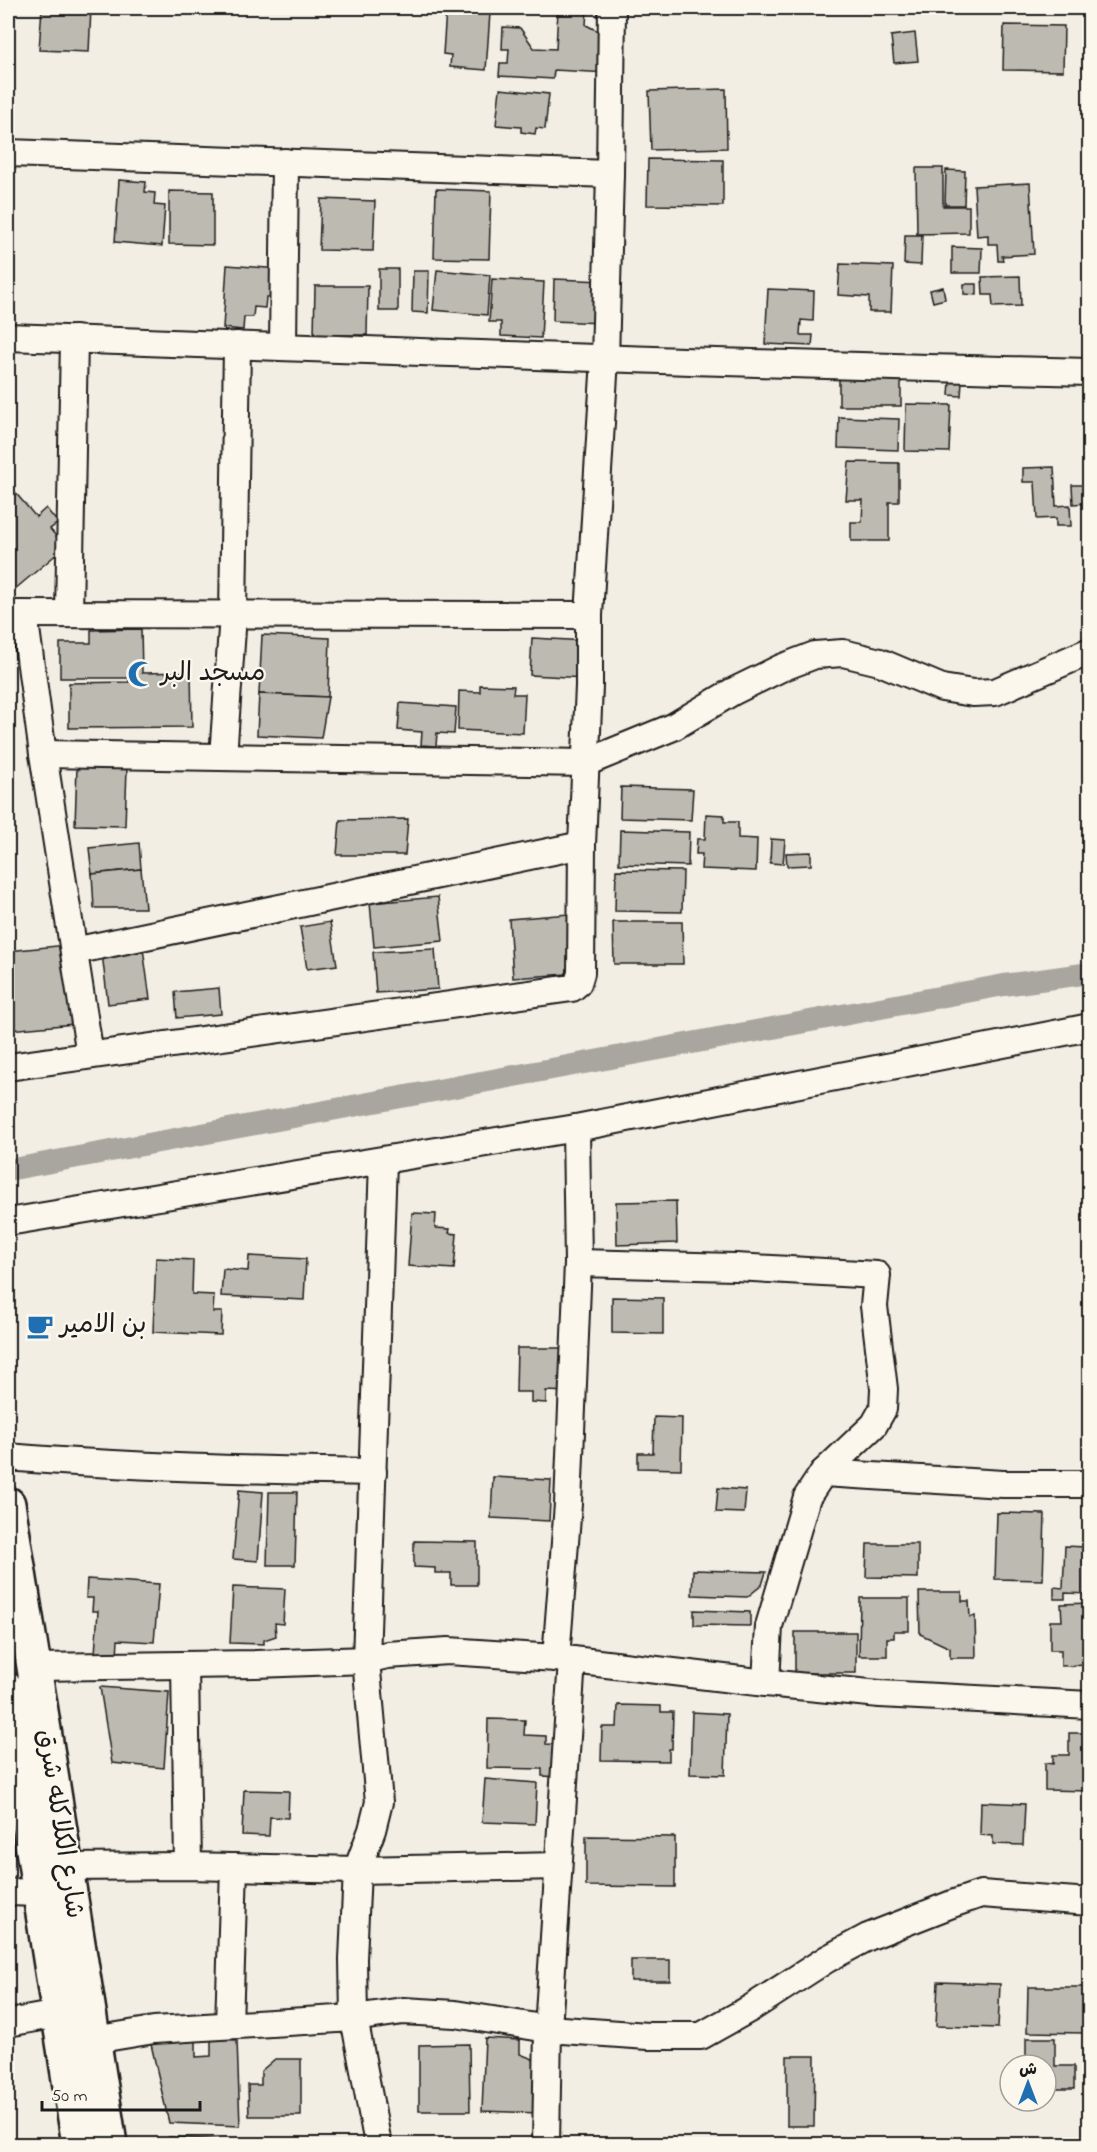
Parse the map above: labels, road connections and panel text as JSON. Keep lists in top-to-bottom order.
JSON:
{
  "streets": {
    "street": ["شارع الكلاكله شرق"]
  },
  "places": {
    "mosque": ["مسجد البر"],
    "cafe": ["بن الامير"]
  },
  "scale_bar": "50 m",
  "north": "top"
}
